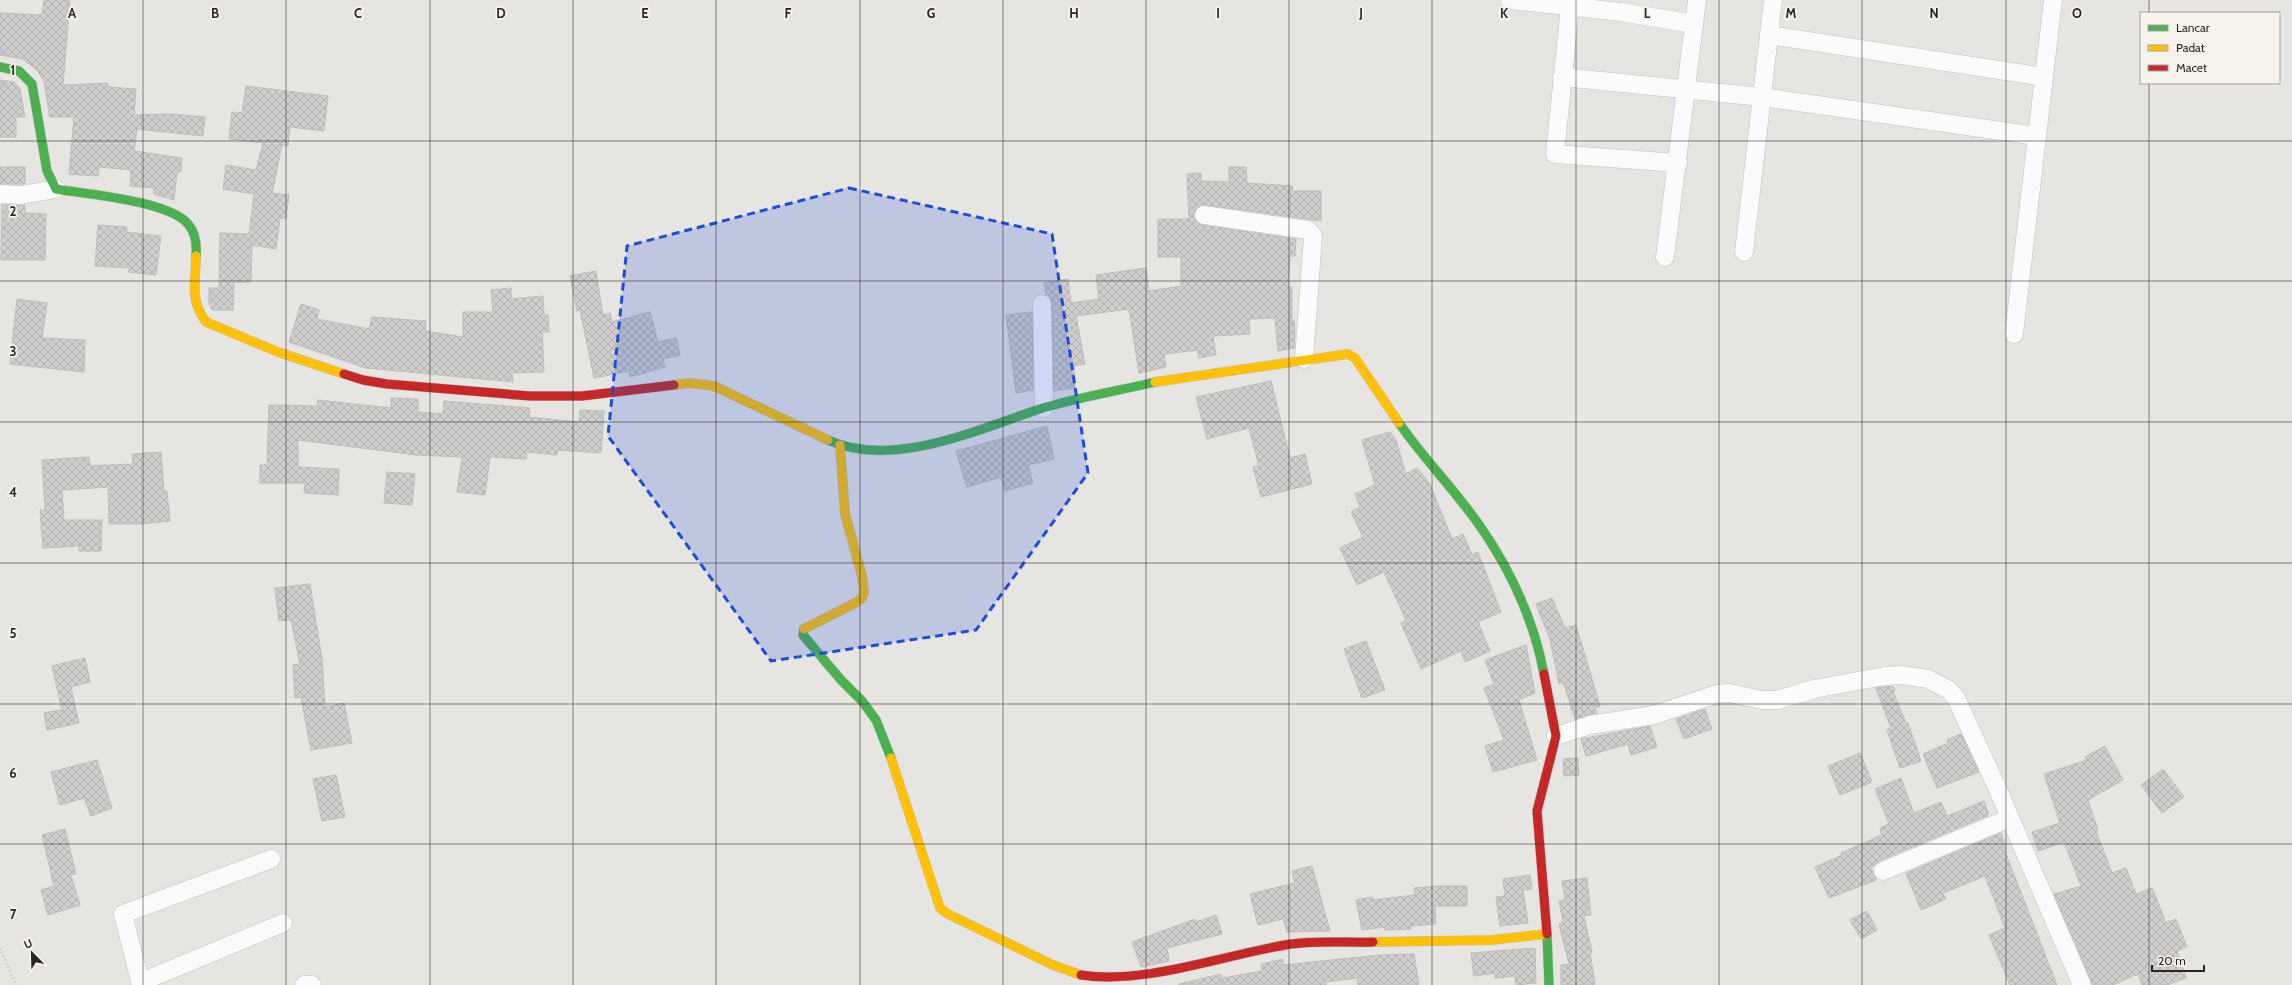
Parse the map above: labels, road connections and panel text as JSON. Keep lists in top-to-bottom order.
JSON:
{
  "legend": ["Lancar", "Padat", "Macet"],
  "scale_bar": "20 m",
  "north": "top left",
  "grid": {
    "columns": [
      "A",
      "B",
      "C",
      "D",
      "E",
      "F",
      "G",
      "H",
      "I",
      "J",
      "K",
      "L",
      "M",
      "N",
      "O"
    ],
    "rows": [
      "1",
      "2",
      "3",
      "4",
      "5",
      "6",
      "7"
    ]
  }
}
